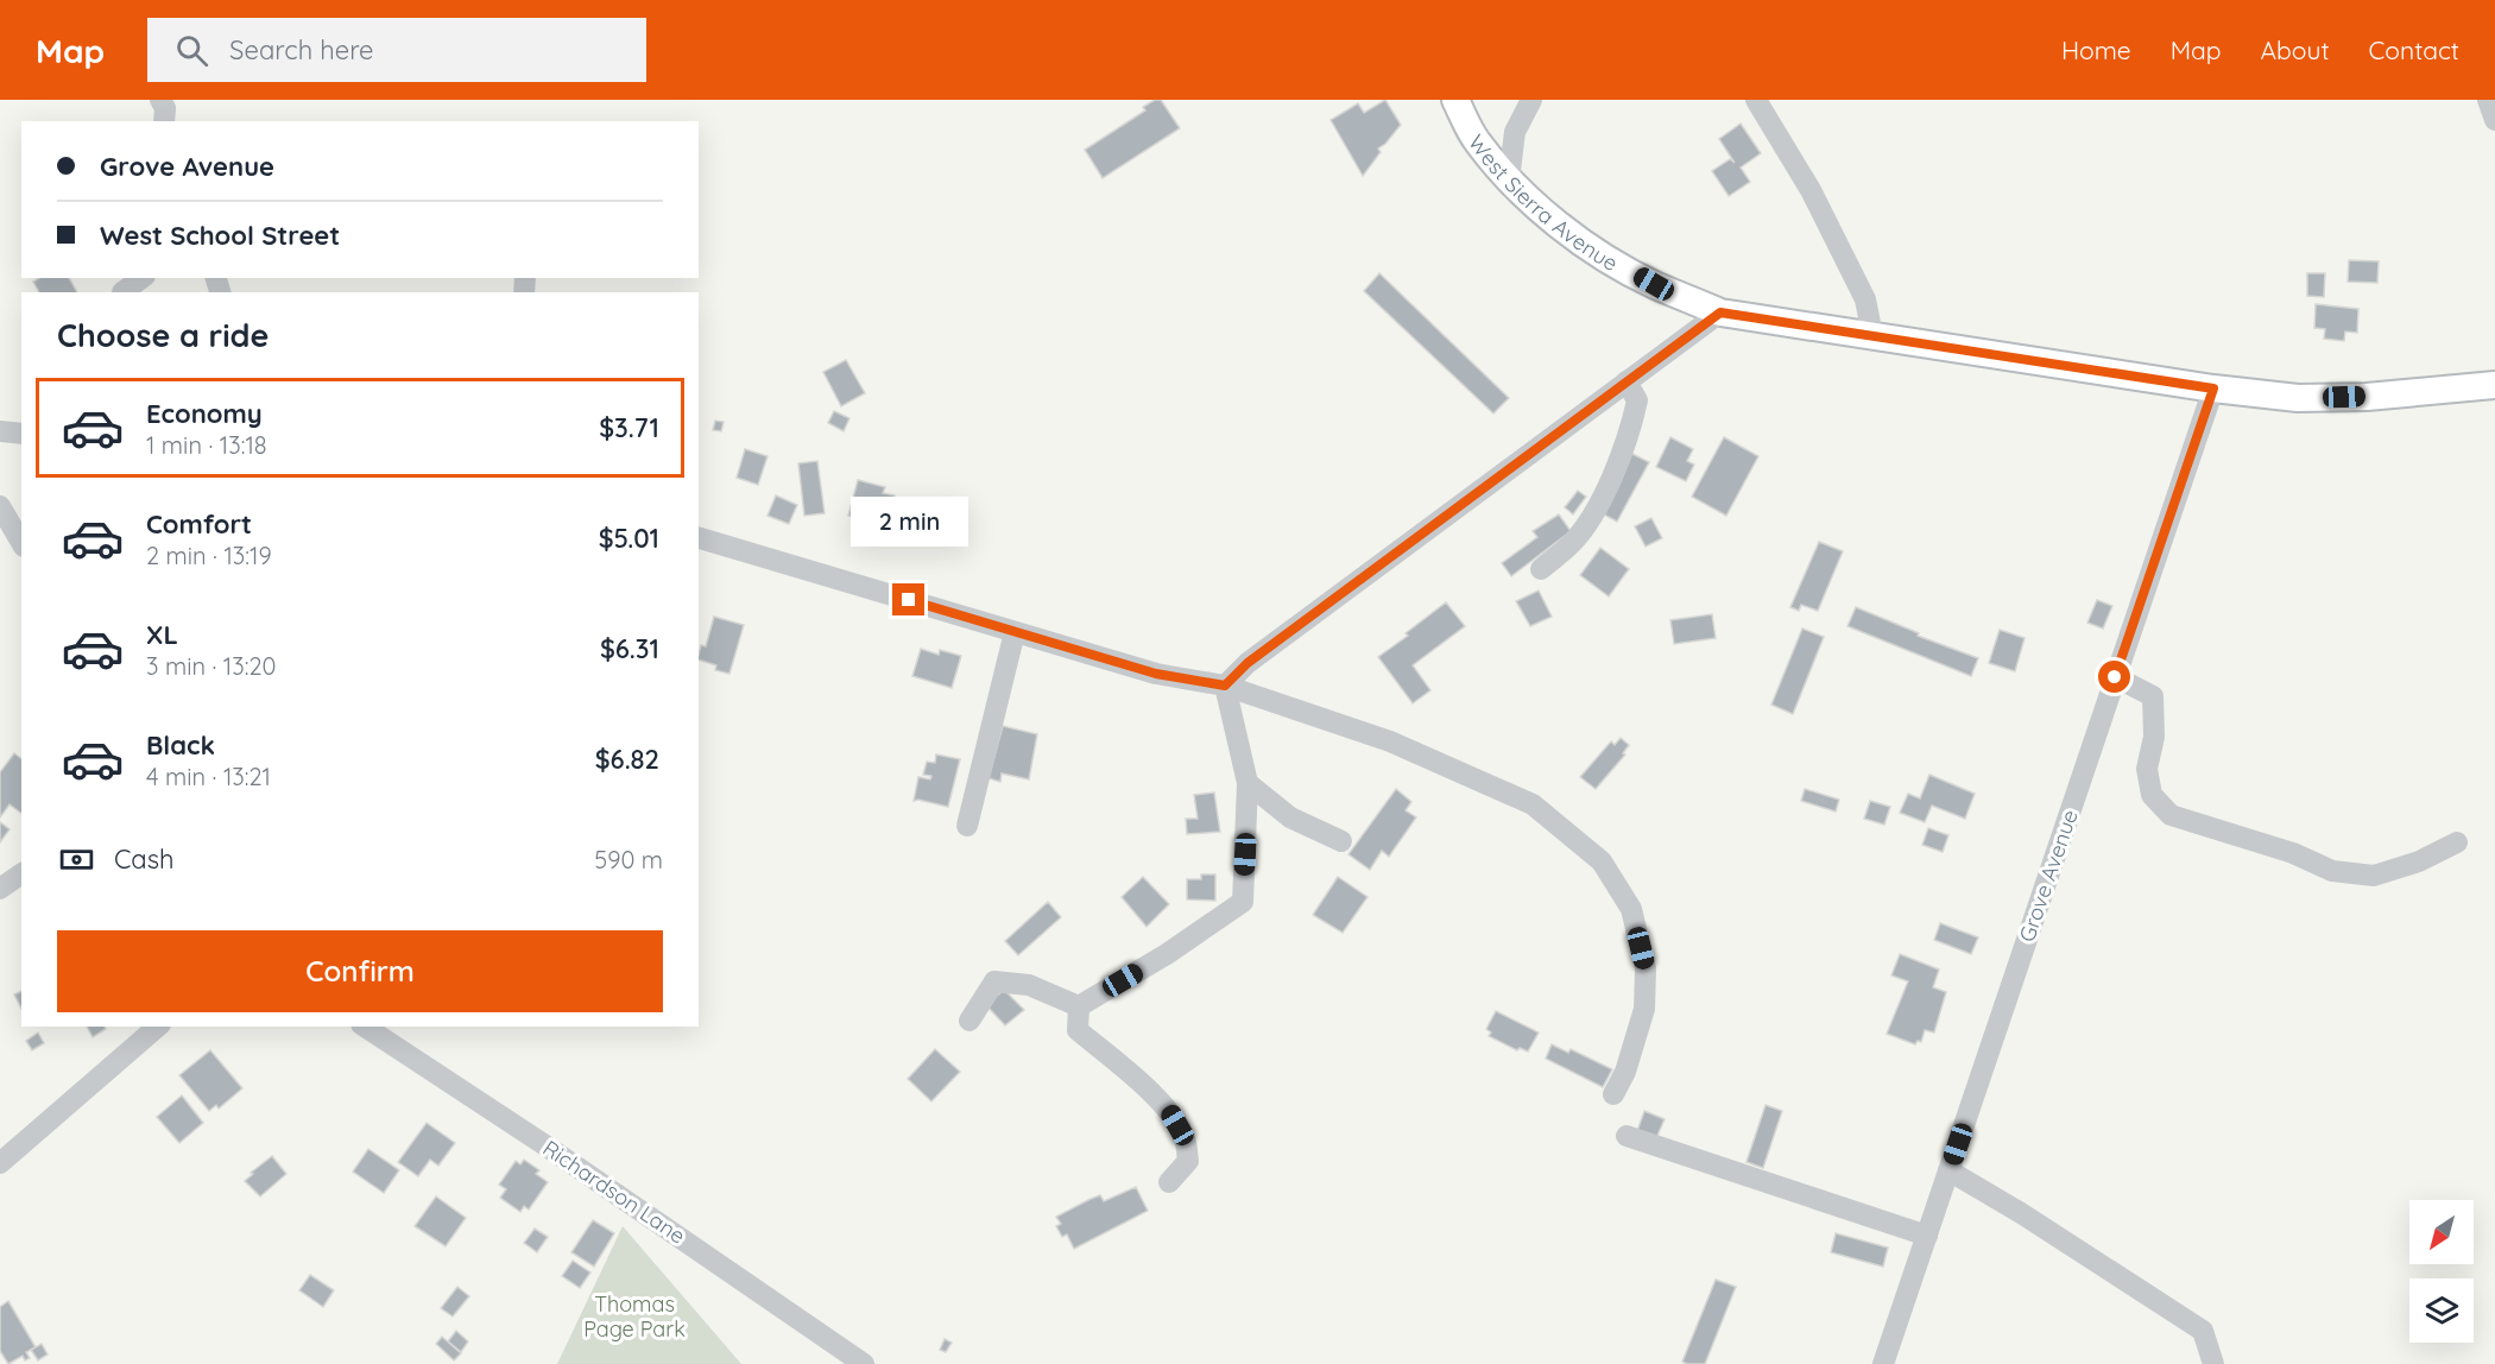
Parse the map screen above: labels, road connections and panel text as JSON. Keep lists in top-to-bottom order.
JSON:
{
  "streets": {
    "main road": ["West Sierra Avenue"],
    "street": ["Grove Avenue", "Richardson Lane"]
  },
  "crossings": [
    ["West Sierra Avenue", "Grove Avenue"]
  ],
  "parks": ["Thomas Page Park"],
  "north": "bottom left",
  "page": {
    "header": "Map",
    "search": "Search here",
    "nav": [
      "Home",
      "Map",
      "About",
      "Contact"
    ],
    "banner": ["Grove Avenue", "West School Street"],
    "heading": "Choose a ride",
    "list": [
      {
        "name": "Economy",
        "note": "1 min · 13:18",
        "value": "$3.71"
      },
      {
        "name": "Comfort",
        "note": "2 min · 13:19",
        "value": "$5.01"
      },
      {
        "name": "XL",
        "note": "3 min · 13:20",
        "value": "$6.31"
      },
      {
        "name": "Black",
        "note": "4 min · 13:21",
        "value": "$6.82"
      }
    ],
    "bubble": "2 min",
    "pay": ["Cash", "590 m"],
    "buttons": "Confirm"
  }
}
